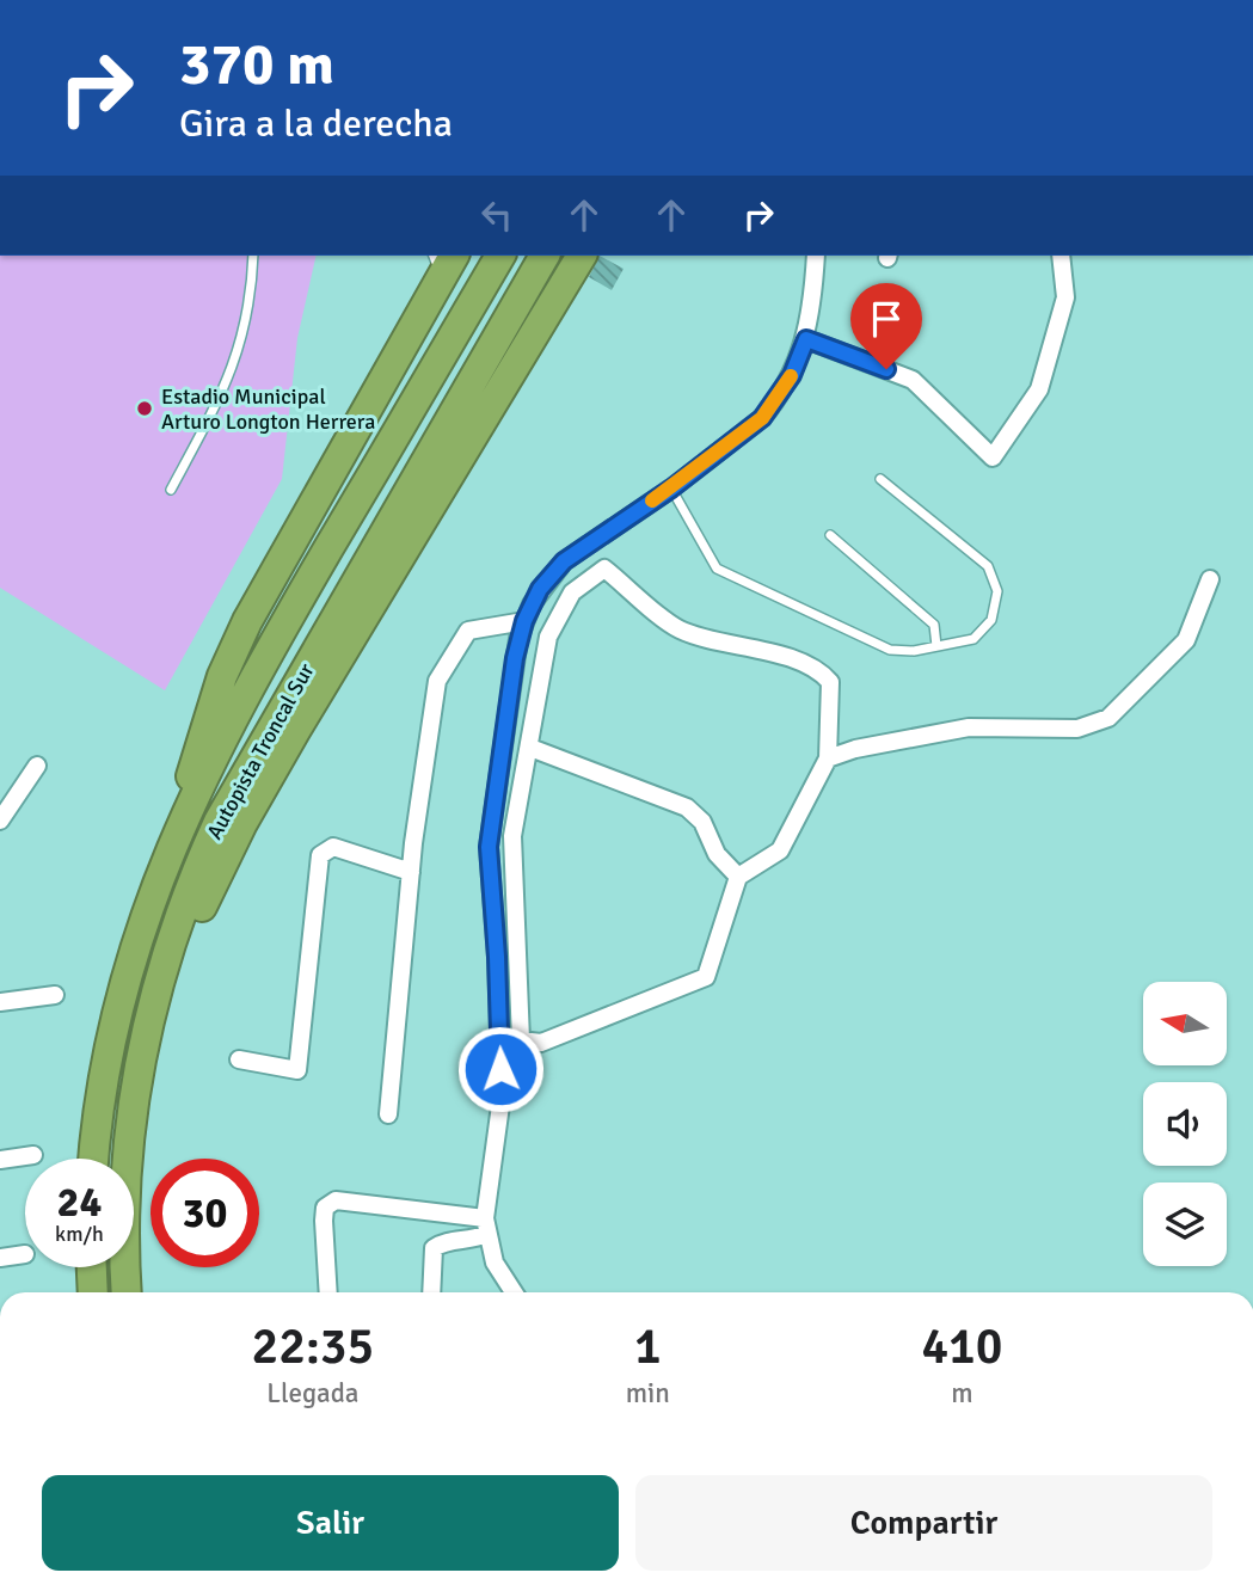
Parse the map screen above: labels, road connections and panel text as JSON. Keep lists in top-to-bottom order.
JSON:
{
  "streets": {
    "highway": ["Autopista Troncal Sur"]
  },
  "places": ["Estadio Municipal Arturo Longton Herrera"],
  "north": "left",
  "page": {
    "turn": ["370 m", "Gira a la derecha"],
    "speed": "24 km/h",
    "limit": "30",
    "eta": [
      "22:35",
      "Llegada",
      "1",
      "min",
      "410",
      "m"
    ],
    "buttons": ["Salir", "Compartir"]
  }
}
